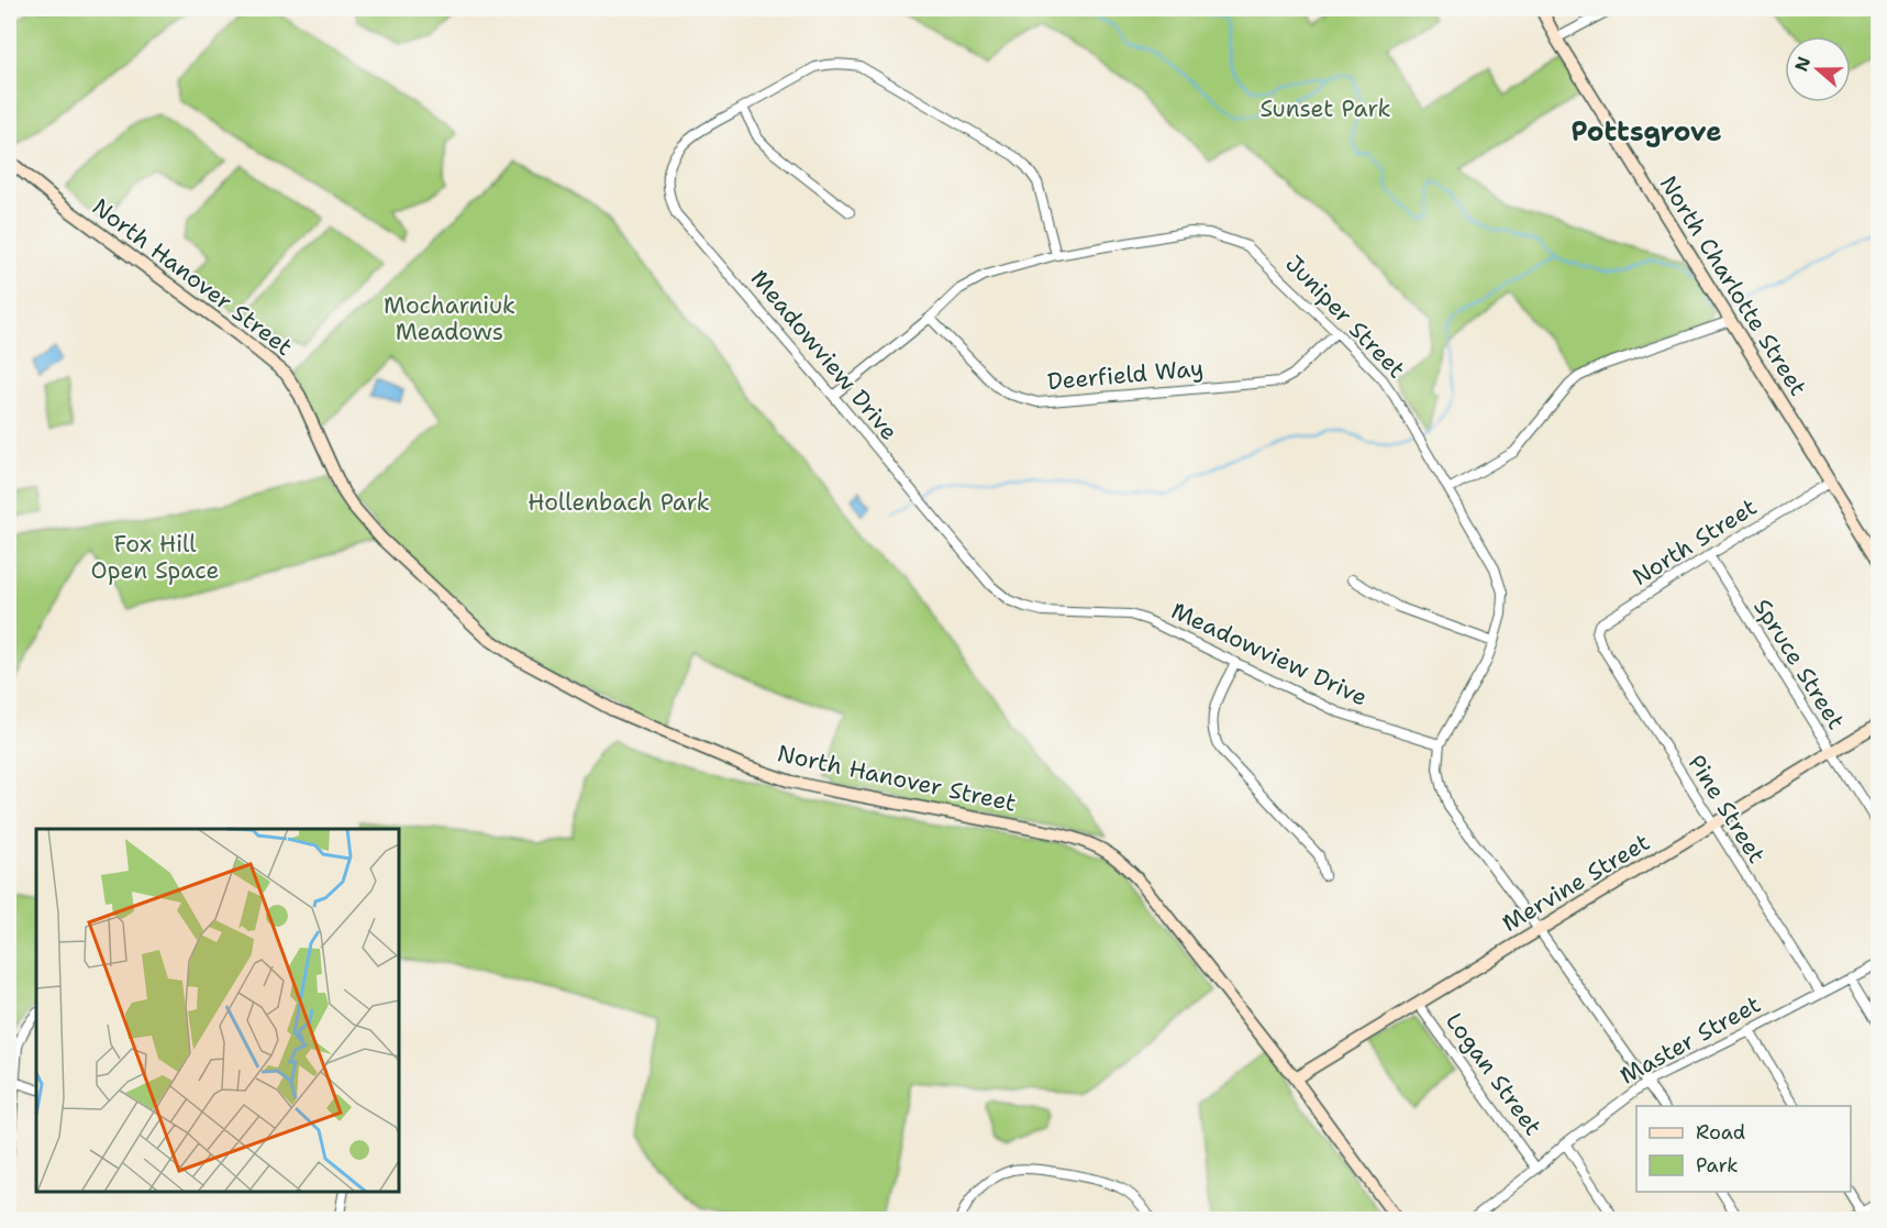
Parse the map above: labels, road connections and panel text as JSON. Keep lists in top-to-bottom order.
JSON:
{
  "streets": {
    "street": [
      "North Hanover Street",
      "North Charlotte Street",
      "Juniper Street",
      "Meadowview Drive",
      "Deerfield Way",
      "North Street",
      "Spruce Street",
      "Pine Street",
      "Mervine Street",
      "Master Street",
      "Logan Street"
    ]
  },
  "crossings": [
    ["North Hanover Street", "Mervine Street"],
    ["North Charlotte Street", "North Street"],
    ["Juniper Street", "Meadowview Drive"],
    ["Juniper Street", "Deerfield Way"],
    ["Juniper Street", "Mervine Street"],
    ["Juniper Street", "Master Street"],
    ["North Street", "Spruce Street"],
    ["North Street", "Pine Street"],
    ["Spruce Street", "Mervine Street"],
    ["Pine Street", "Mervine Street"],
    ["Pine Street", "Master Street"],
    ["Mervine Street", "Logan Street"],
    ["Master Street", "Logan Street"]
  ],
  "districts": ["Pottsgrove"],
  "parks": [
    "Sunset Park",
    "Mocharniuk Meadows",
    "Hollenbach Park",
    "Fox Hill Open Space"
  ],
  "legend": ["Road", "Park"],
  "north": "left"
}
